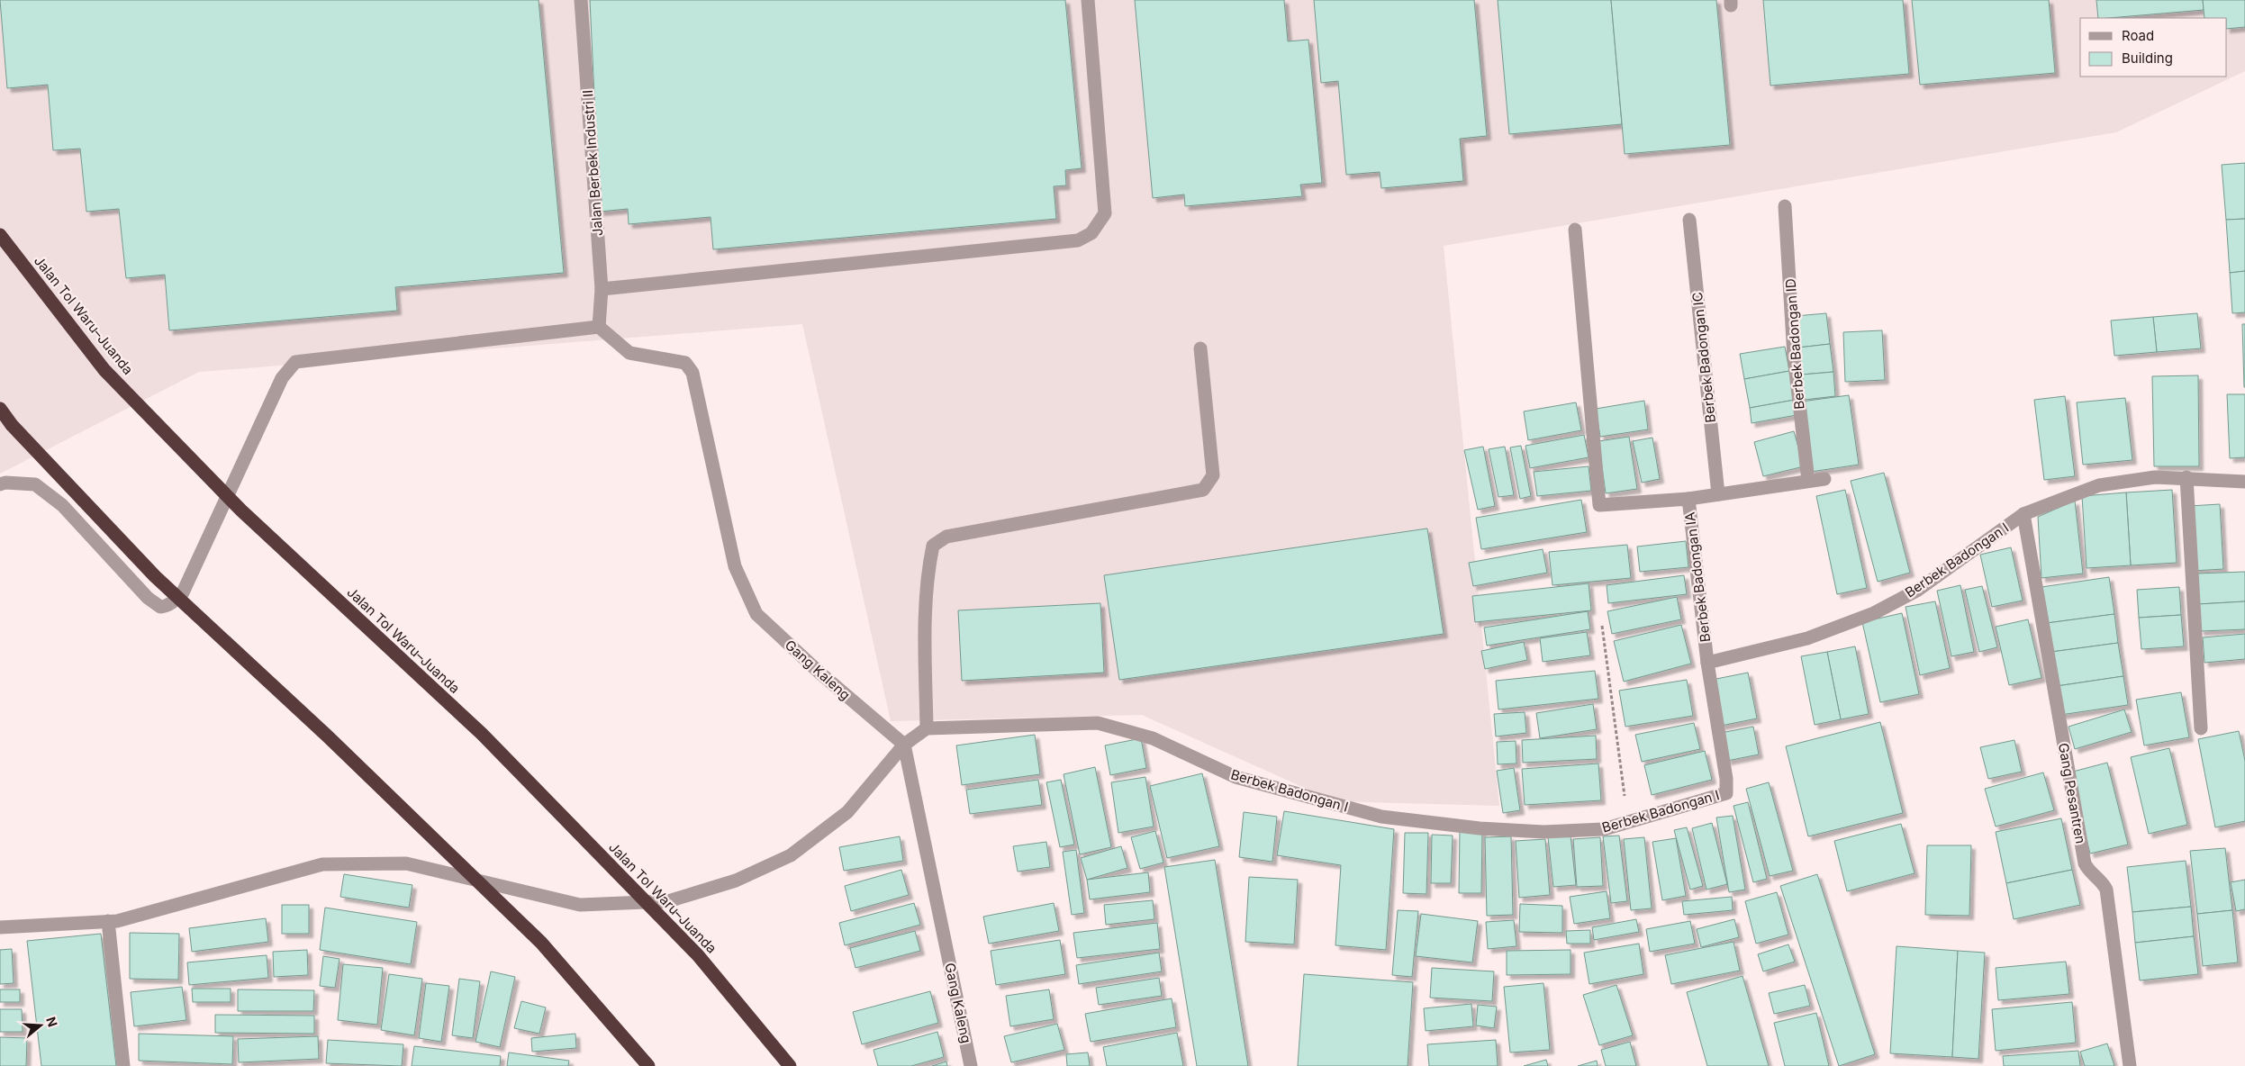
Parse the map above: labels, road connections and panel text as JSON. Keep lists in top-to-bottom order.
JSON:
{
  "streets": {
    "highway": ["Jalan Tol Waru–Juanda"],
    "street": [
      "Jalan Berbek Industri II",
      "Berbek Badongan ID",
      "Berbek Badongan IC",
      "Berbek Badongan I",
      "Berbek Badongan IA",
      "Gang Kaleng",
      "Gang Pesantren"
    ]
  },
  "crossings": [
    ["Jalan Berbek Industri II", "Gang Kaleng"],
    ["Berbek Badongan I", "Berbek Badongan IA"],
    ["Berbek Badongan I", "Gang Pesantren"]
  ],
  "legend": ["Road", "Building"],
  "north": "right"
}
